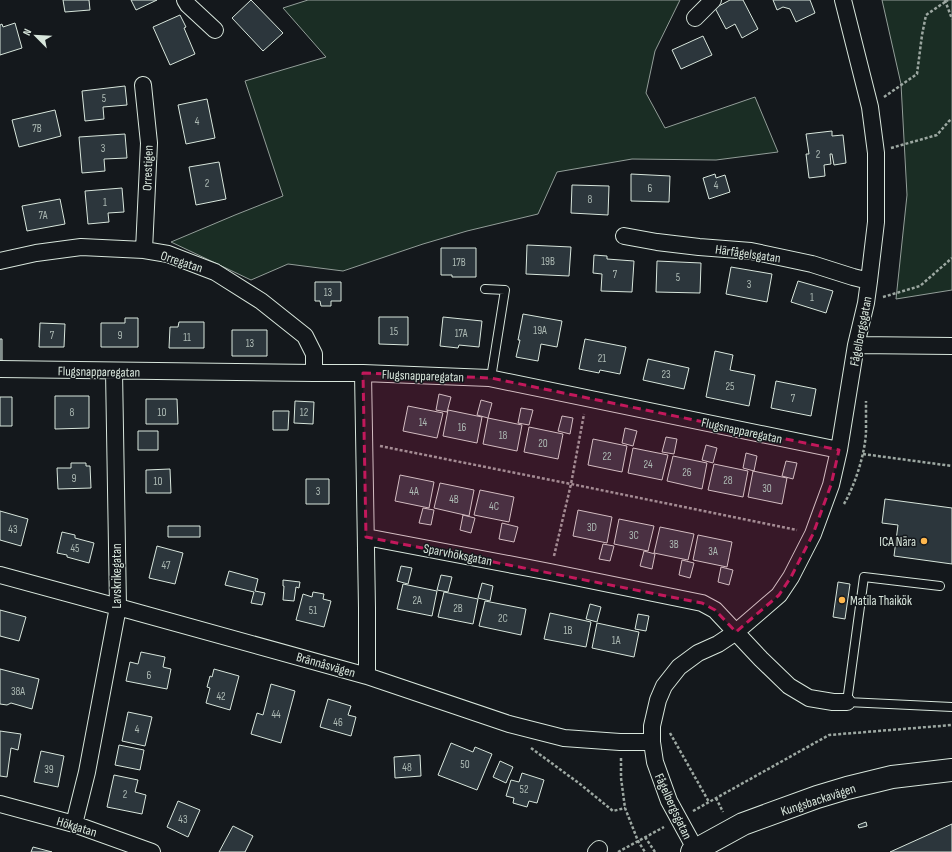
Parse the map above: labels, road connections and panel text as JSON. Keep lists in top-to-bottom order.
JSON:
{
  "streets": {
    "street": [
      "Orrestigen",
      "Härfågelsgatan",
      "Orregatan",
      "Fågelbergsgatan",
      "Flugsnapparegatan",
      "Sparvhöksgatan",
      "Lavskrikegatan",
      "Brännåsvägen",
      "Kungsbackavägen",
      "Hökgatan"
    ]
  },
  "crossings": [
    ["Orrestigen", "Orregatan"],
    ["Härfågelsgatan", "Fågelbergsgatan"],
    ["Orregatan", "Flugsnapparegatan"],
    ["Fågelbergsgatan", "Flugsnapparegatan"],
    ["Fågelbergsgatan", "Brännåsvägen"],
    ["Fågelbergsgatan", "Kungsbackavägen"],
    ["Flugsnapparegatan", "Lavskrikegatan"],
    ["Lavskrikegatan", "Brännåsvägen"],
    ["Lavskrikegatan", "Hökgatan"]
  ],
  "places": ["ICA Nära", "Matila Thaikök"],
  "house_numbers": [
    "5",
    "4",
    "7B",
    "3",
    "2",
    "2",
    "4",
    "6",
    "8",
    "1",
    "7A",
    "19B",
    "17B",
    "7",
    "5",
    "3",
    "13",
    "1",
    "19A",
    "15",
    "17A",
    "7",
    "9",
    "11",
    "13",
    "21",
    "23",
    "25",
    "7",
    "8",
    "10",
    "12",
    "14",
    "16",
    "18",
    "20",
    "22",
    "24",
    "26",
    "9",
    "28",
    "10",
    "30",
    "3",
    "4A",
    "4B",
    "4C",
    "3D",
    "43",
    "3C",
    "3B",
    "45",
    "3A",
    "47",
    "2A",
    "2B",
    "51",
    "2C",
    "1B",
    "1A",
    "6",
    "38A",
    "42",
    "44",
    "46",
    "4",
    "50",
    "48",
    "39",
    "52",
    "2",
    "43"
  ],
  "north": "top left"
}
